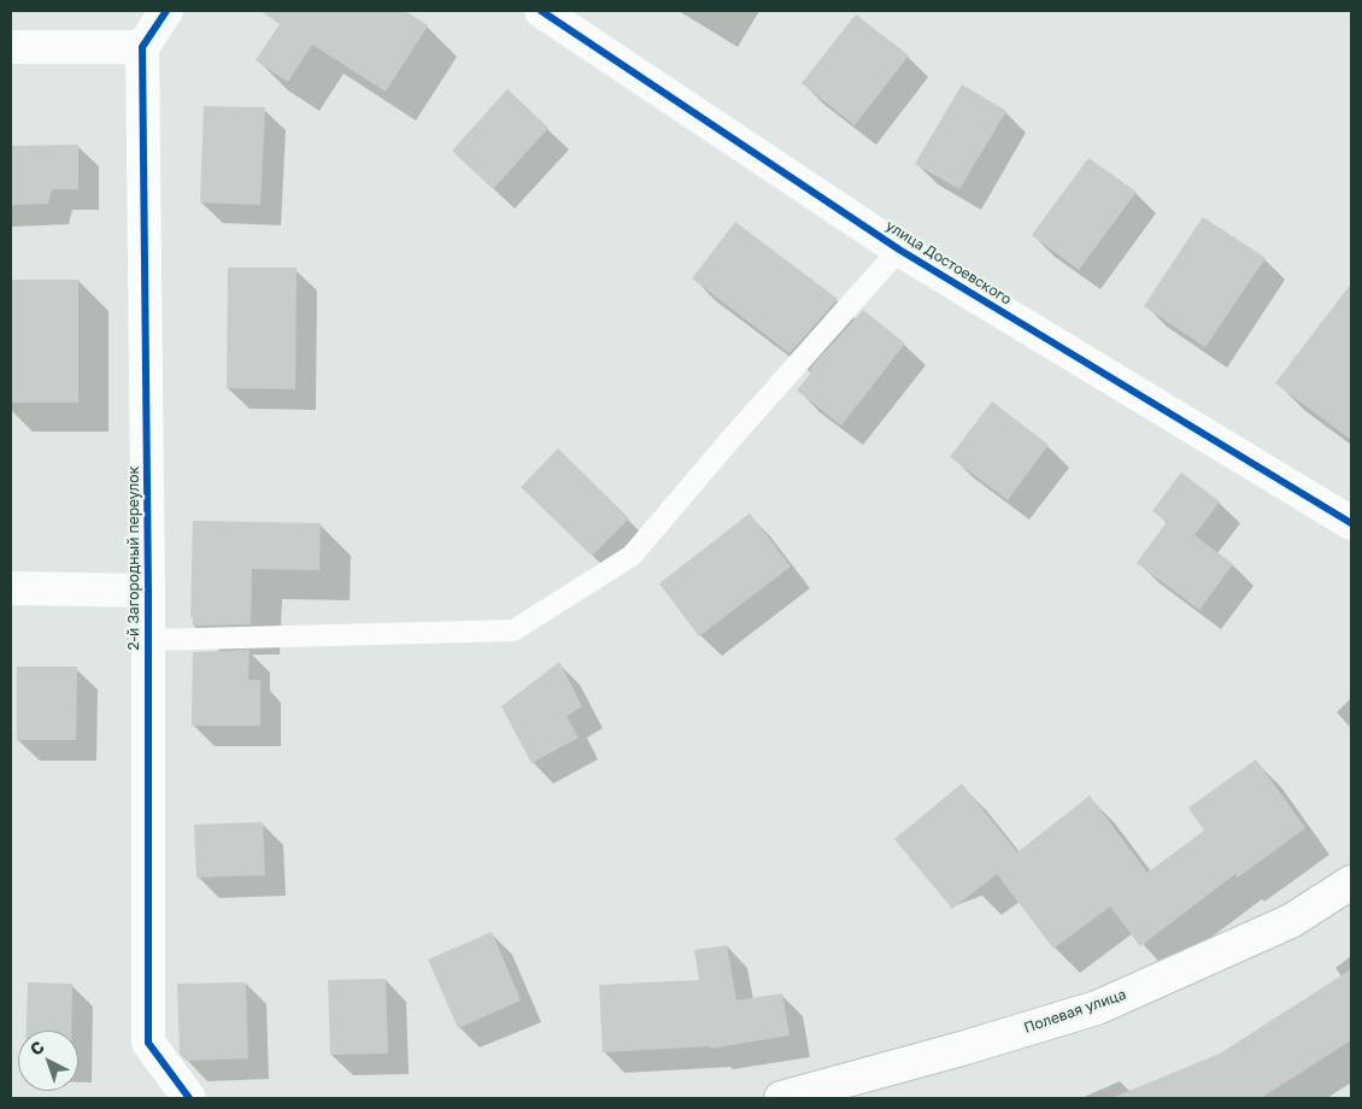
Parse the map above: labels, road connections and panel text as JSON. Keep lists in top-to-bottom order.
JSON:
{
  "streets": {
    "street": ["улица Достоевского", "2-й Загородный переулок", "Полевая улица"]
  },
  "north": "top left"
}
